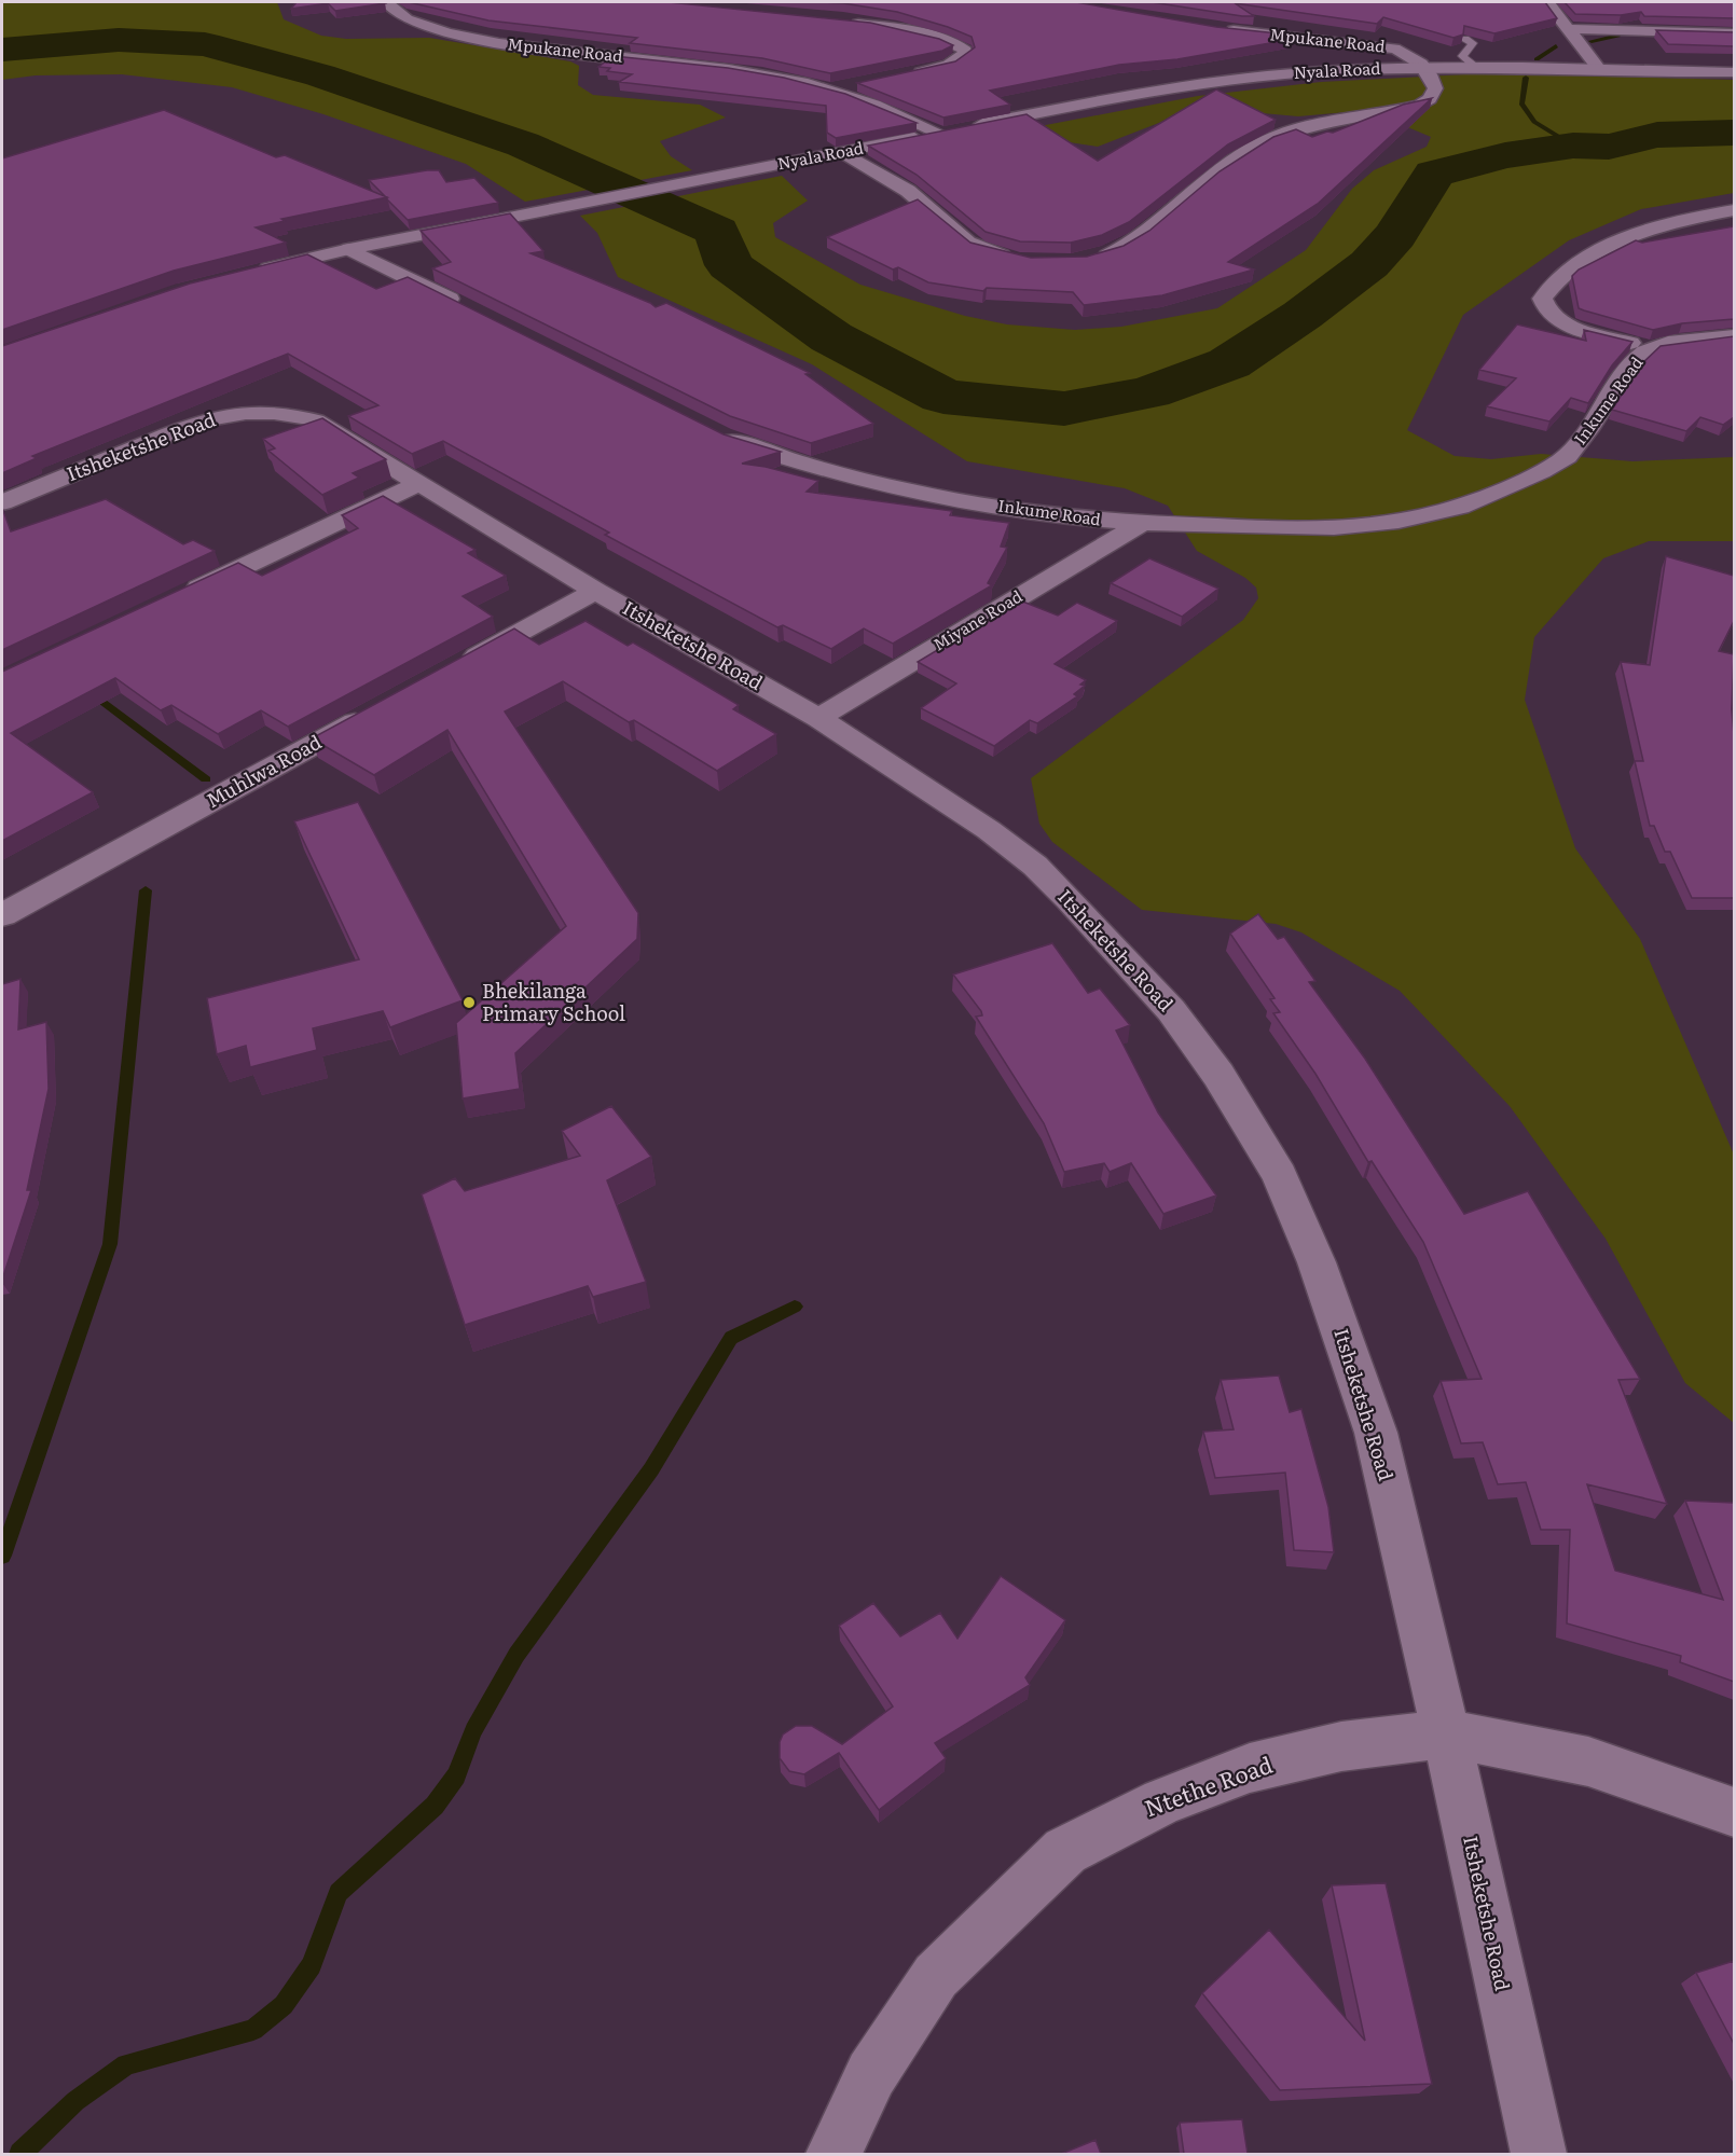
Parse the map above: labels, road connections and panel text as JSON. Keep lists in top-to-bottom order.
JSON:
{
  "streets": {
    "street": [
      "Mpukane Road",
      "Nyala Road",
      "Inkume Road",
      "Itsheketshe Road",
      "Miyane Road",
      "Muhlwa Road",
      "Ntethe Road"
    ]
  },
  "crossings": [
    ["Mpukane Road", "Nyala Road"],
    ["Inkume Road", "Miyane Road"],
    ["Itsheketshe Road", "Miyane Road"],
    ["Itsheketshe Road", "Ntethe Road"]
  ],
  "places": ["Bhekilanga Primary School"]
}
